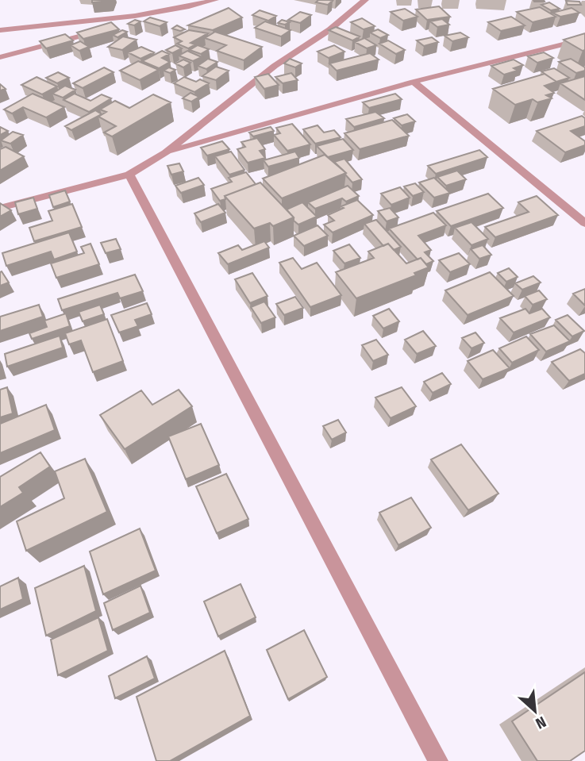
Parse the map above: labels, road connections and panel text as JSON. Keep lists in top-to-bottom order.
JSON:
{
  "north": "bottom right"
}
